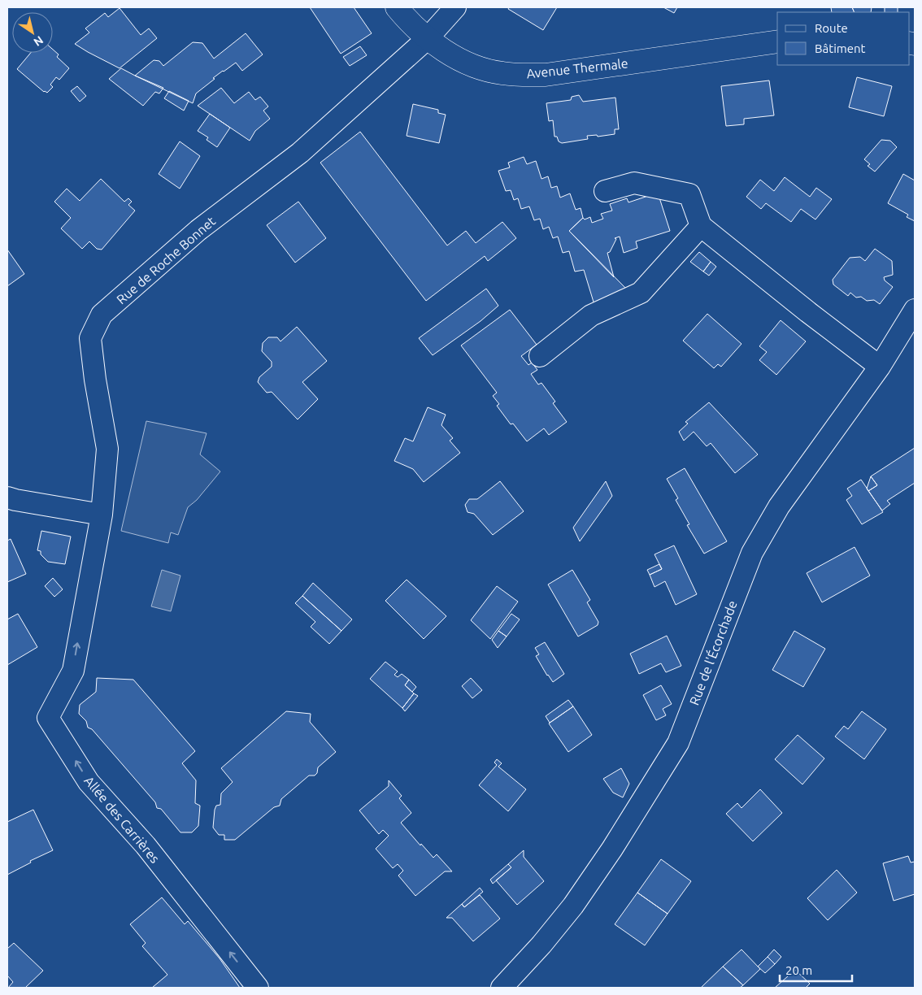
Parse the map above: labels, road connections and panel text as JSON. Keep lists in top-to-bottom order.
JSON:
{
  "streets": {
    "main road": ["Avenue Thermale"],
    "street": ["Rue de Roche Bonnet", "Rue de l'Écorchade", "Allée des Carrières"]
  },
  "crossings": [
    ["Avenue Thermale", "Rue de Roche Bonnet"],
    ["Rue de Roche Bonnet", "Allée des Carrières"]
  ],
  "one_way": ["Allée des Carrières"],
  "legend": ["Route", "Bâtiment"],
  "scale_bar": "20 m",
  "north": "bottom right"
}
